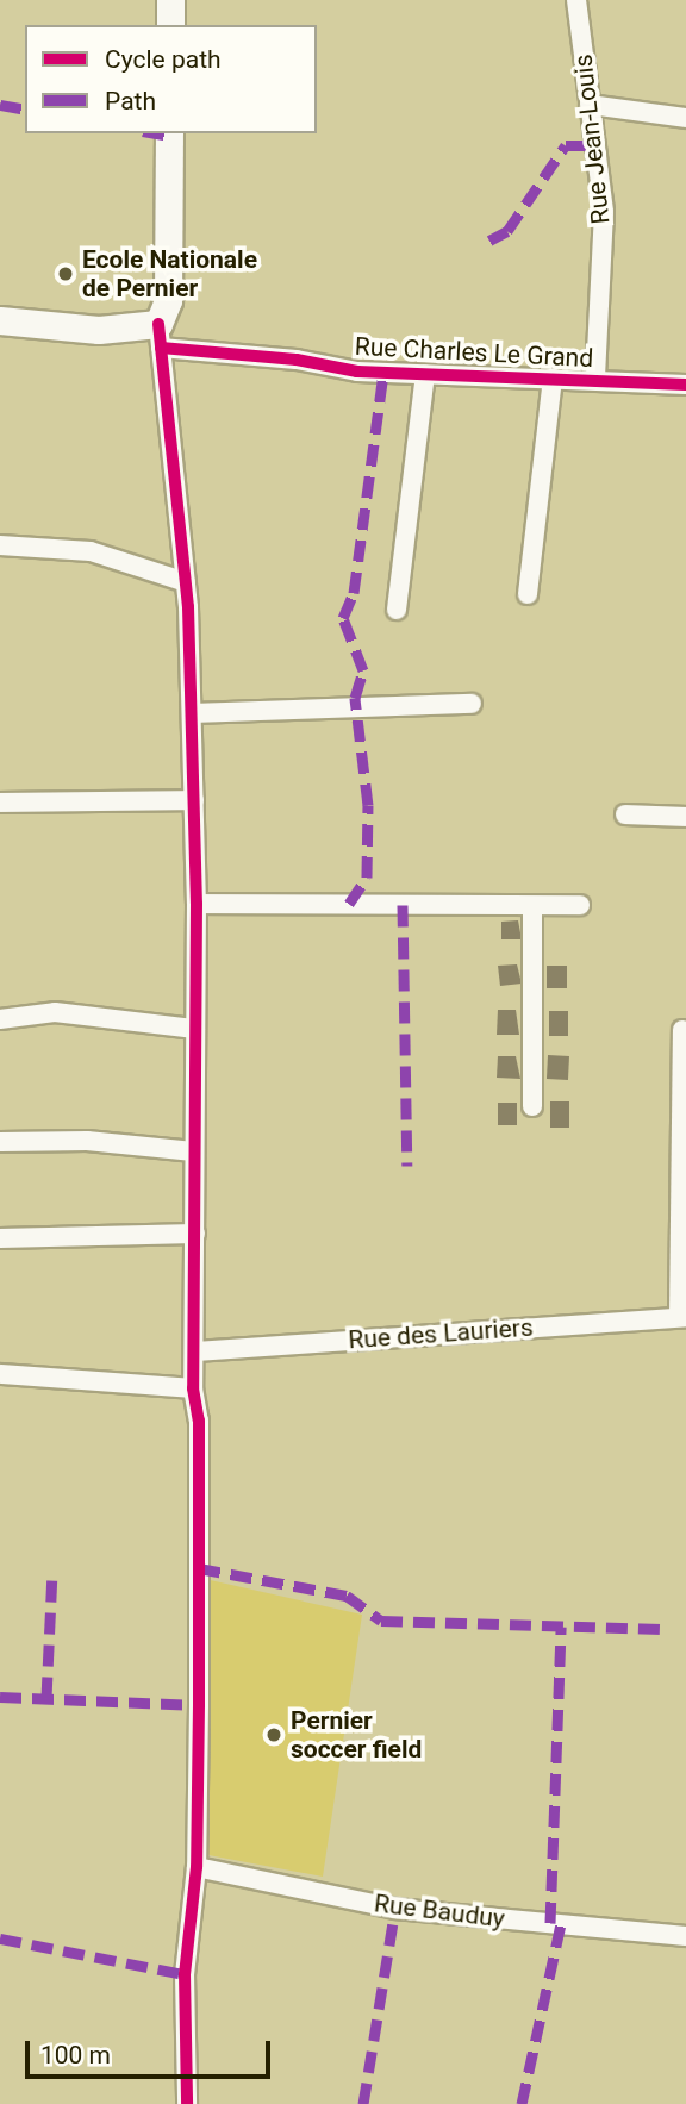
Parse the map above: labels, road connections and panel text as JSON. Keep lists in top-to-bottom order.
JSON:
{
  "streets": {
    "street": [
      "Rue Jean-Louis",
      "Rue Charles Le Grand",
      "Rue des Lauriers",
      "Rue Bauduy"
    ]
  },
  "crossings": [
    ["Rue Jean-Louis", "Rue Charles Le Grand"]
  ],
  "places": ["Ecole Nationale de Pernier", "Pernier soccer field"],
  "legend": ["Cycle path", "Path"],
  "scale_bar": "100 m"
}
